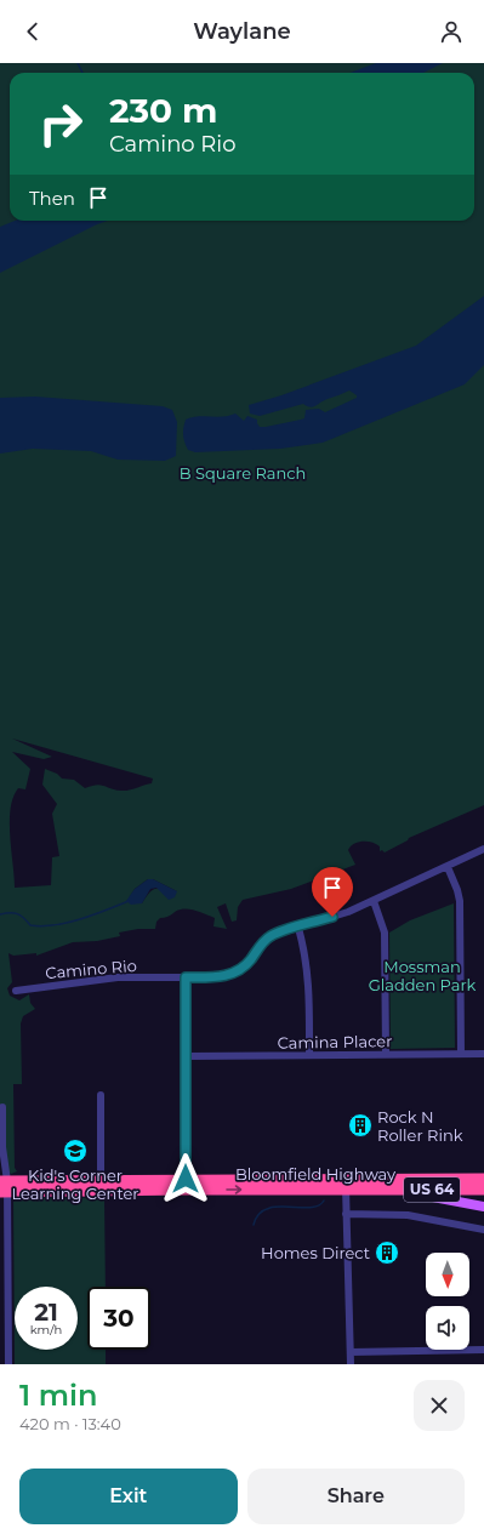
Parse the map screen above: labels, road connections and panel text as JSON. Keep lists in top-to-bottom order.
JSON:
{
  "streets": {
    "highway": ["Bloomfield Highway", "US 64"],
    "street": ["Camino Rio", "Camina Placer"]
  },
  "parks": ["B Square Ranch", "Mossman Gladden Park"],
  "places": {
    "building": ["Rock N Roller Rink", "Homes Direct"],
    "school or university": ["Kid's Corner Learning Center"]
  },
  "north": "bottom",
  "page": {
    "header": "Waylane",
    "turn": ["230 m", "Camino Rio"],
    "then": "Then",
    "speed": "21 km/h",
    "limit": "30",
    "heading": ["1 min", "420 m · 13:40"],
    "buttons": ["Exit", "Share"]
  }
}
